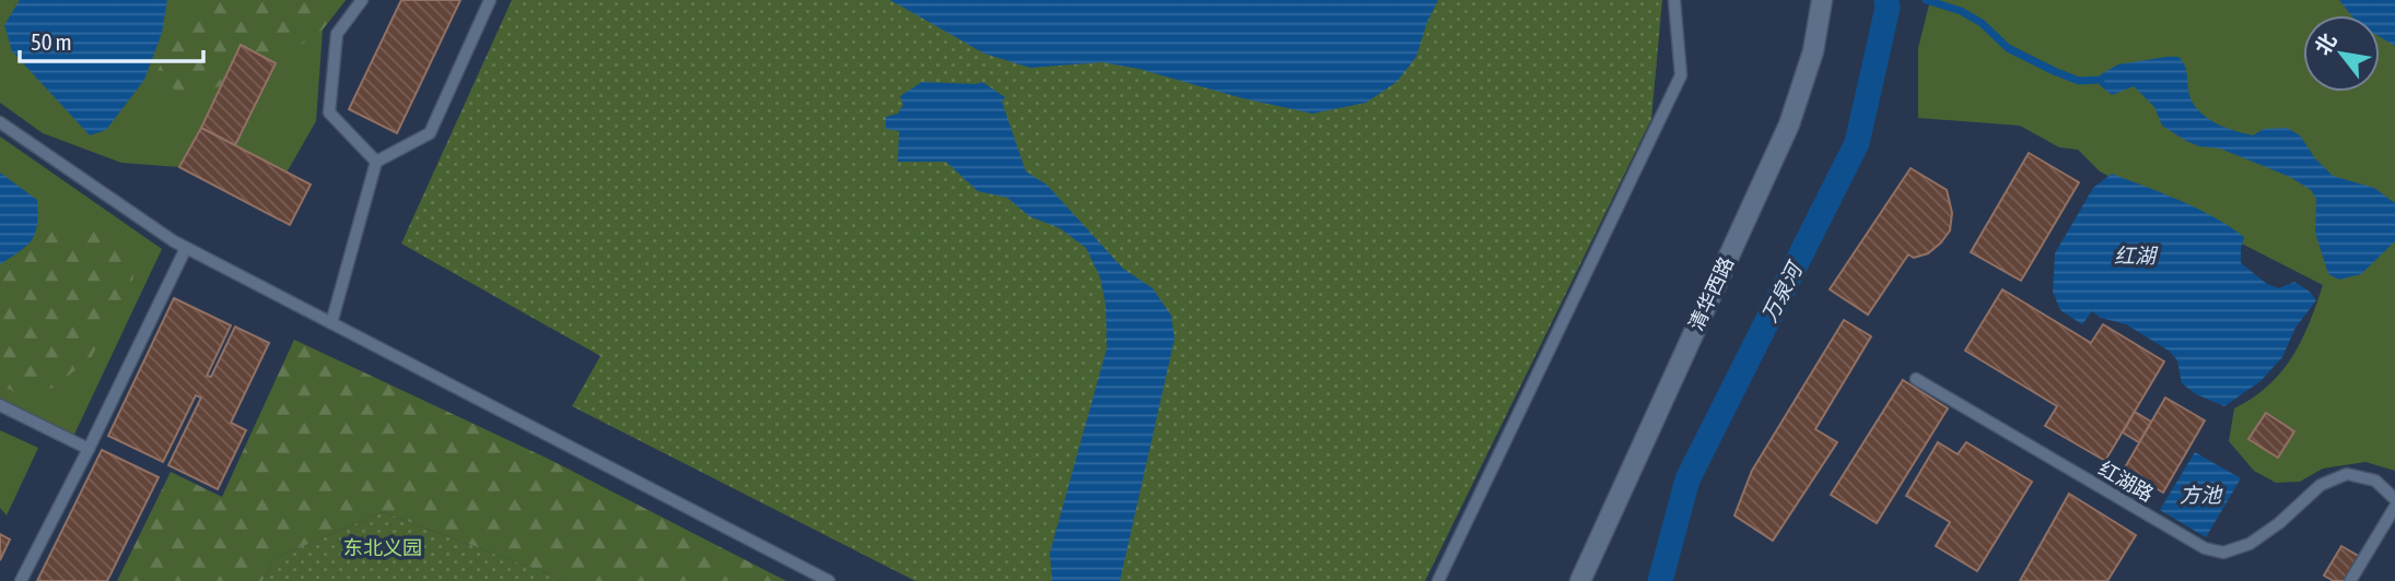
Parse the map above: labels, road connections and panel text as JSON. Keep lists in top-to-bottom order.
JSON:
{
  "streets": {
    "main road": ["清华西路"],
    "lane": ["红湖路"]
  },
  "water": ["红湖", "万泉河", "方池"],
  "parks": ["东北义园"],
  "scale_bar": "50 m",
  "north": "top left"
}
